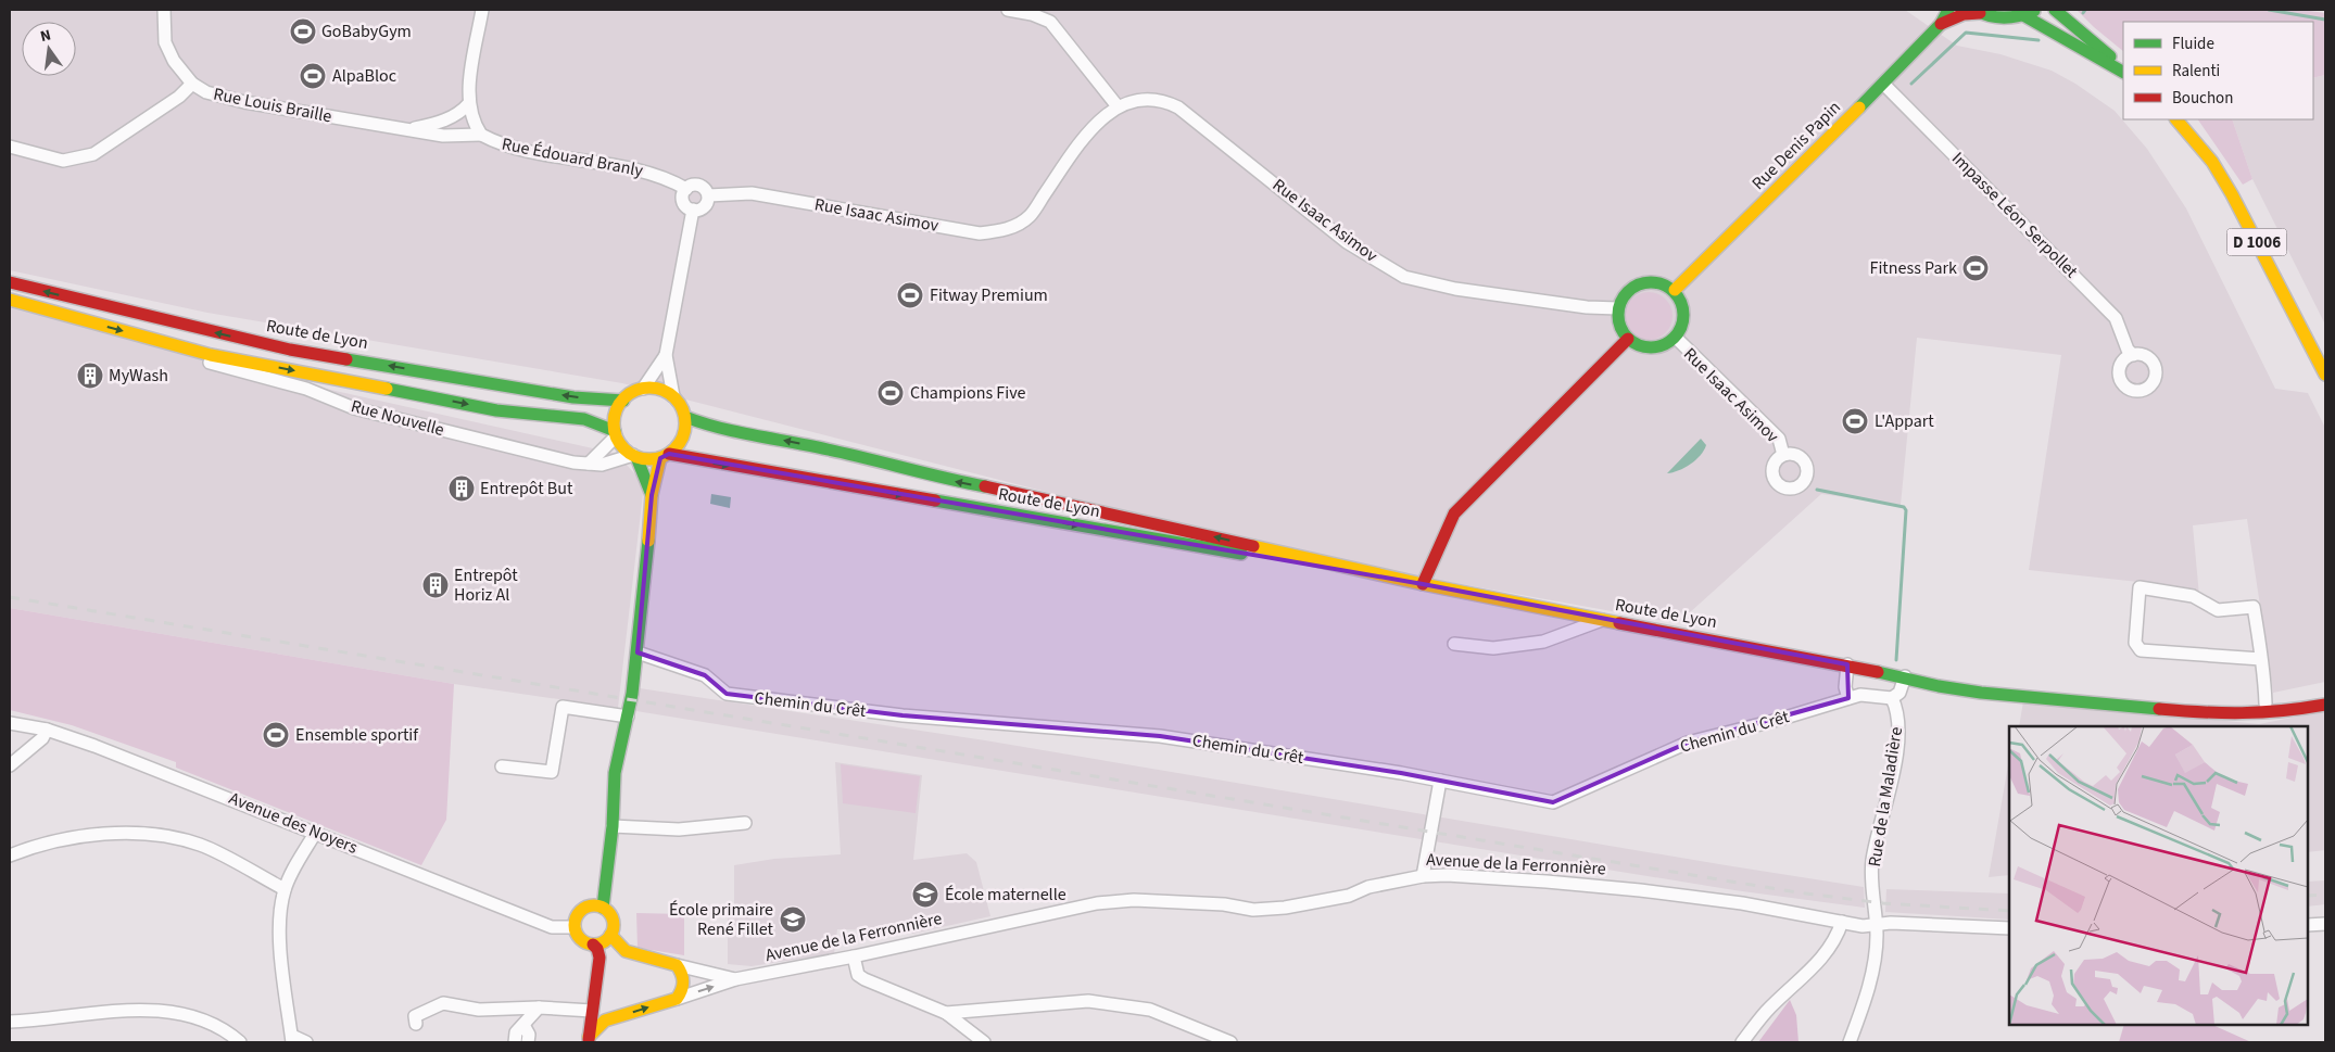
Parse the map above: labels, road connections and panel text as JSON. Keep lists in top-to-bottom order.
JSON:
{
  "streets": {
    "main road": [
      "Rue Denis Papin",
      "D 1006",
      "Route de Lyon",
      "Avenue de la Ferronnière"
    ],
    "street": [
      "Rue Louis Braille",
      "Rue Édouard Branly",
      "Rue Isaac Asimov",
      "Impasse Léon Serpollet",
      "Rue Nouvelle",
      "Chemin du Crêt",
      "Rue de la Maladière",
      "Avenue des Noyers"
    ]
  },
  "crossings": [
    ["Rue Louis Braille", "Rue Édouard Branly"],
    ["Rue Denis Papin", "Rue Isaac Asimov"],
    ["Rue Denis Papin", "Impasse Léon Serpollet"],
    ["Rue Édouard Branly", "Rue Isaac Asimov"],
    ["Route de Lyon", "Rue Nouvelle"],
    ["Chemin du Crêt", "Rue de la Maladière"],
    ["Rue de la Maladière", "Avenue de la Ferronnière"]
  ],
  "places": {
    "sports": [
      "GoBabyGym",
      "AlpaBloc",
      "Fitness Park",
      "Fitway Premium",
      "Champions Five",
      "L'Appart",
      "Ensemble sportif"
    ],
    "building": ["MyWash", "Entrepôt But", "Entrepôt Horiz Al"],
    "school or university": ["École maternelle", "École primaire René Fillet"]
  },
  "legend": ["Fluide", "Ralenti", "Bouchon"],
  "north": "top"
}
